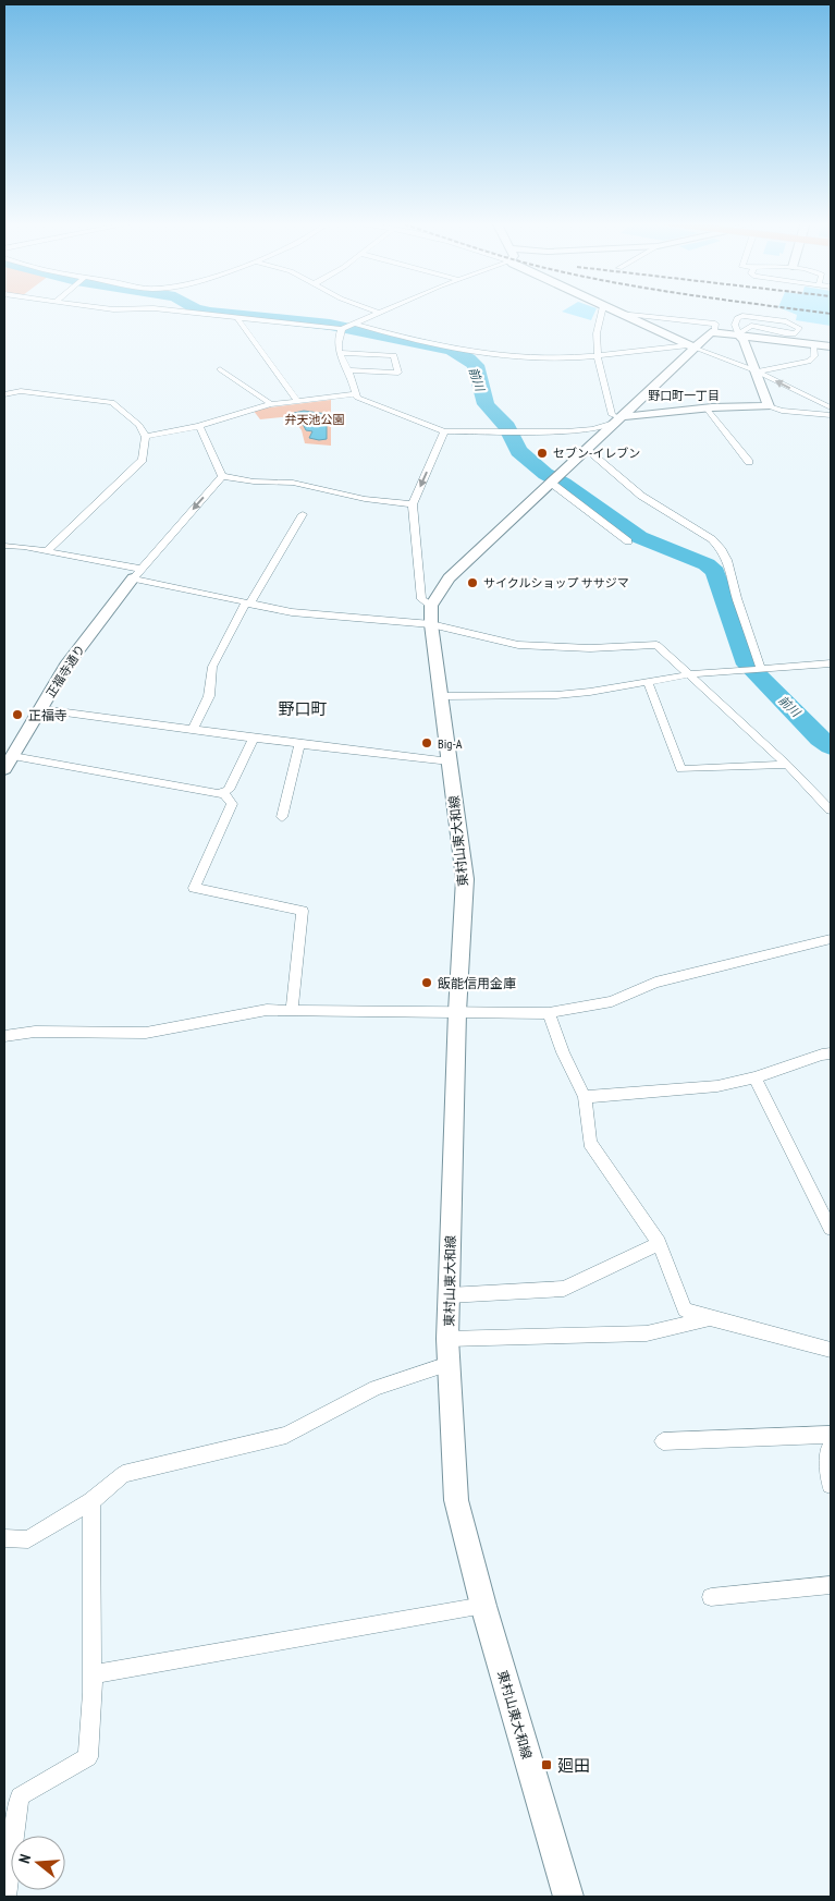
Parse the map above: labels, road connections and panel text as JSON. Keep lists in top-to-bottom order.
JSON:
{
  "streets": {
    "main road": ["正福寺通り", "東村山東大和線"]
  },
  "districts": ["野口町一丁目", "野口町"],
  "water": ["前川"],
  "parks": ["弁天池公園"],
  "places": {
    "other": [
      "セブン-イレブン",
      "サイクルショップ ササジマ",
      "正福寺",
      "Big-A",
      "飯能信用金庫"
    ],
    "transit": ["廻田"]
  },
  "north": "left"
}
